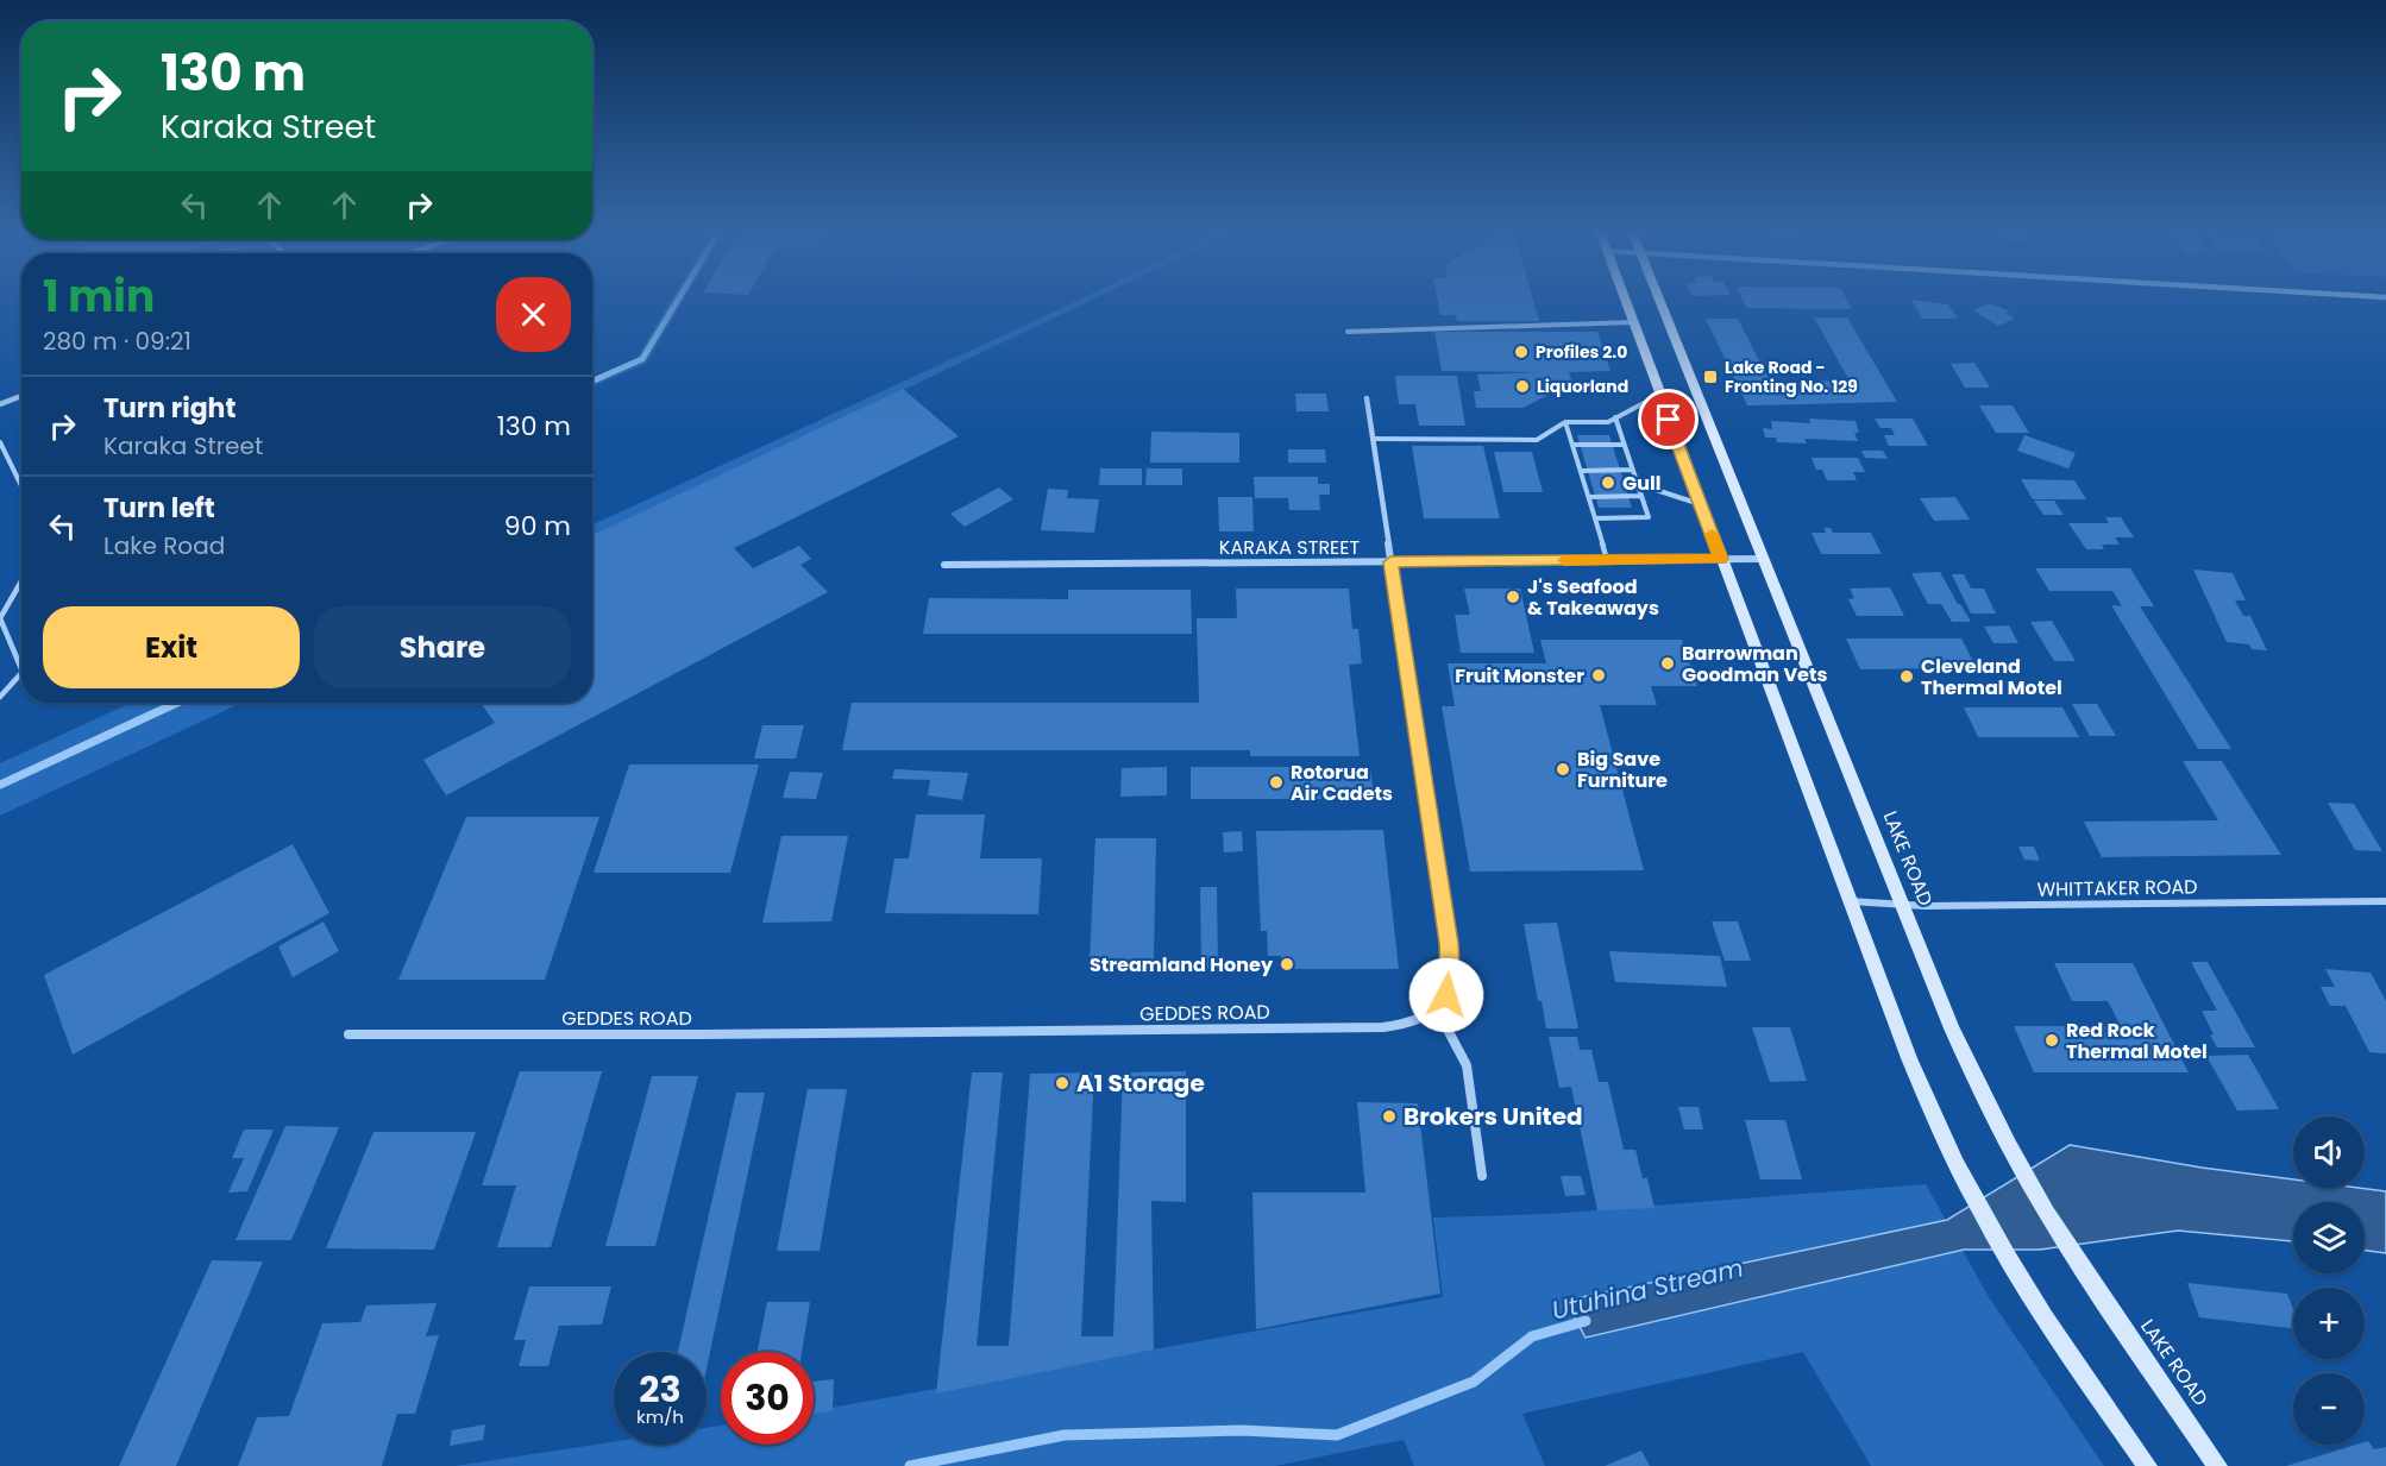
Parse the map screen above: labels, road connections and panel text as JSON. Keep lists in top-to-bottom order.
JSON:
{
  "streets": {
    "main road": ["LAKE ROAD"],
    "street": ["KARAKA STREET", "WHITTAKER ROAD", "GEDDES ROAD"]
  },
  "crossings": [
    ["KARAKA STREET", "LAKE ROAD"],
    ["LAKE ROAD", "WHITTAKER ROAD"]
  ],
  "water": ["Utuhina Stream"],
  "places": {
    "other": [
      "Profiles 2.0",
      "Liquorland",
      "Gull",
      "J's Seafood & Takeaways",
      "Barrowman Goodman Vets",
      "Fruit Monster",
      "Cleveland Thermal Motel",
      "Big Save Furniture",
      "Rotorua Air Cadets",
      "Streamland Honey",
      "Red Rock Thermal Motel",
      "A1 Storage",
      "Brokers United"
    ],
    "transit": ["Lake Road - Fronting No. 129"]
  },
  "page": {
    "turn": ["130 m", "Karaka Street"],
    "heading": ["1 min", "280 m · 09:21"],
    "list": [
      {
        "name": "Turn right",
        "note": "Karaka Street",
        "value": "130 m"
      },
      {
        "name": "Turn left",
        "note": "Lake Road",
        "value": "90 m"
      }
    ],
    "buttons": ["Exit", "Share"],
    "map_buttons": ["+", "−"],
    "speed": "23 km/h",
    "limit": "30"
  }
}
